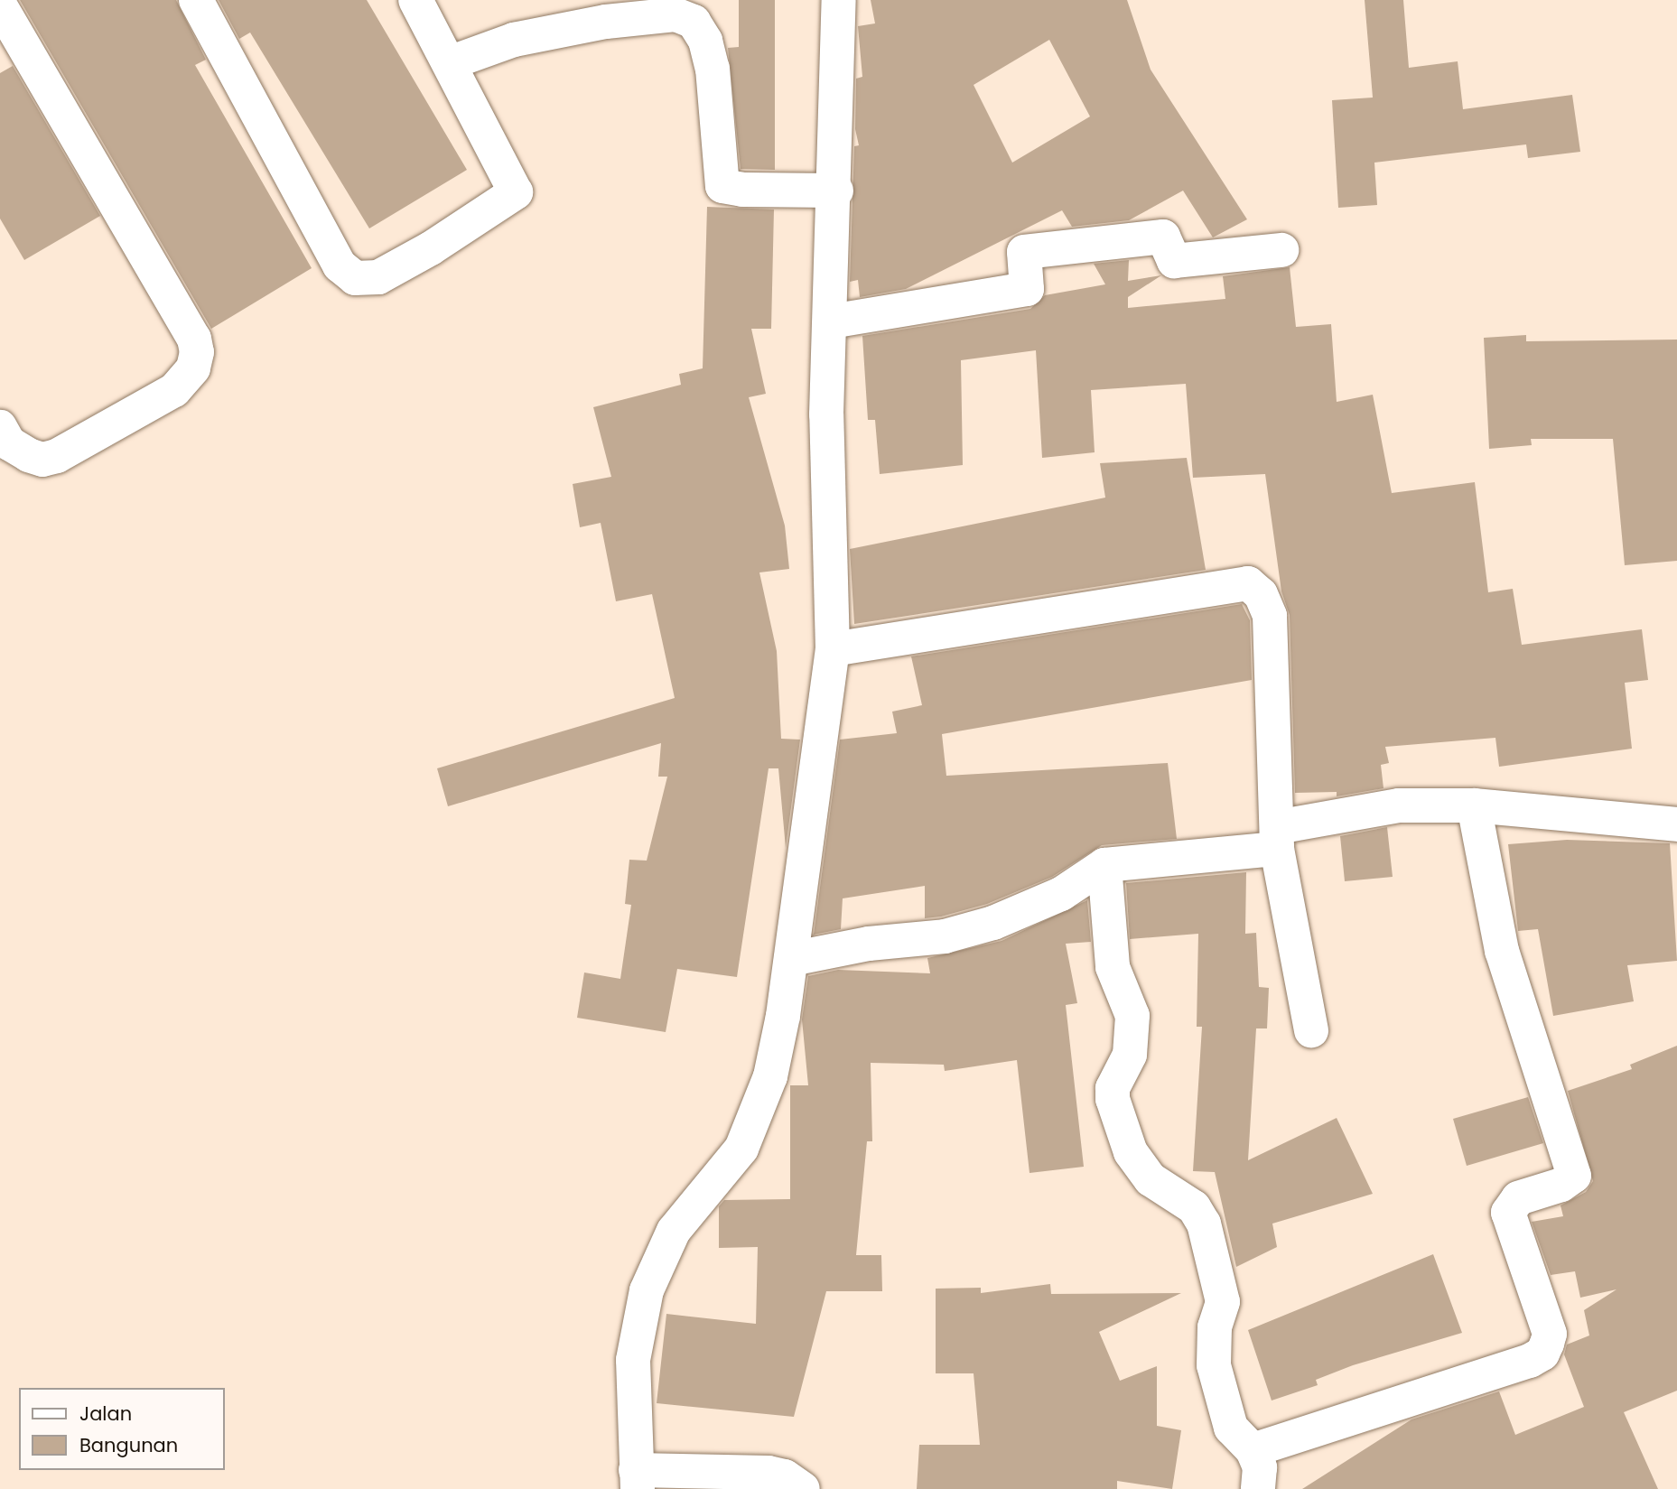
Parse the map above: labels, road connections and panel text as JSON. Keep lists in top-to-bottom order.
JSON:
{
  "legend": ["Jalan", "Bangunan"]
}
